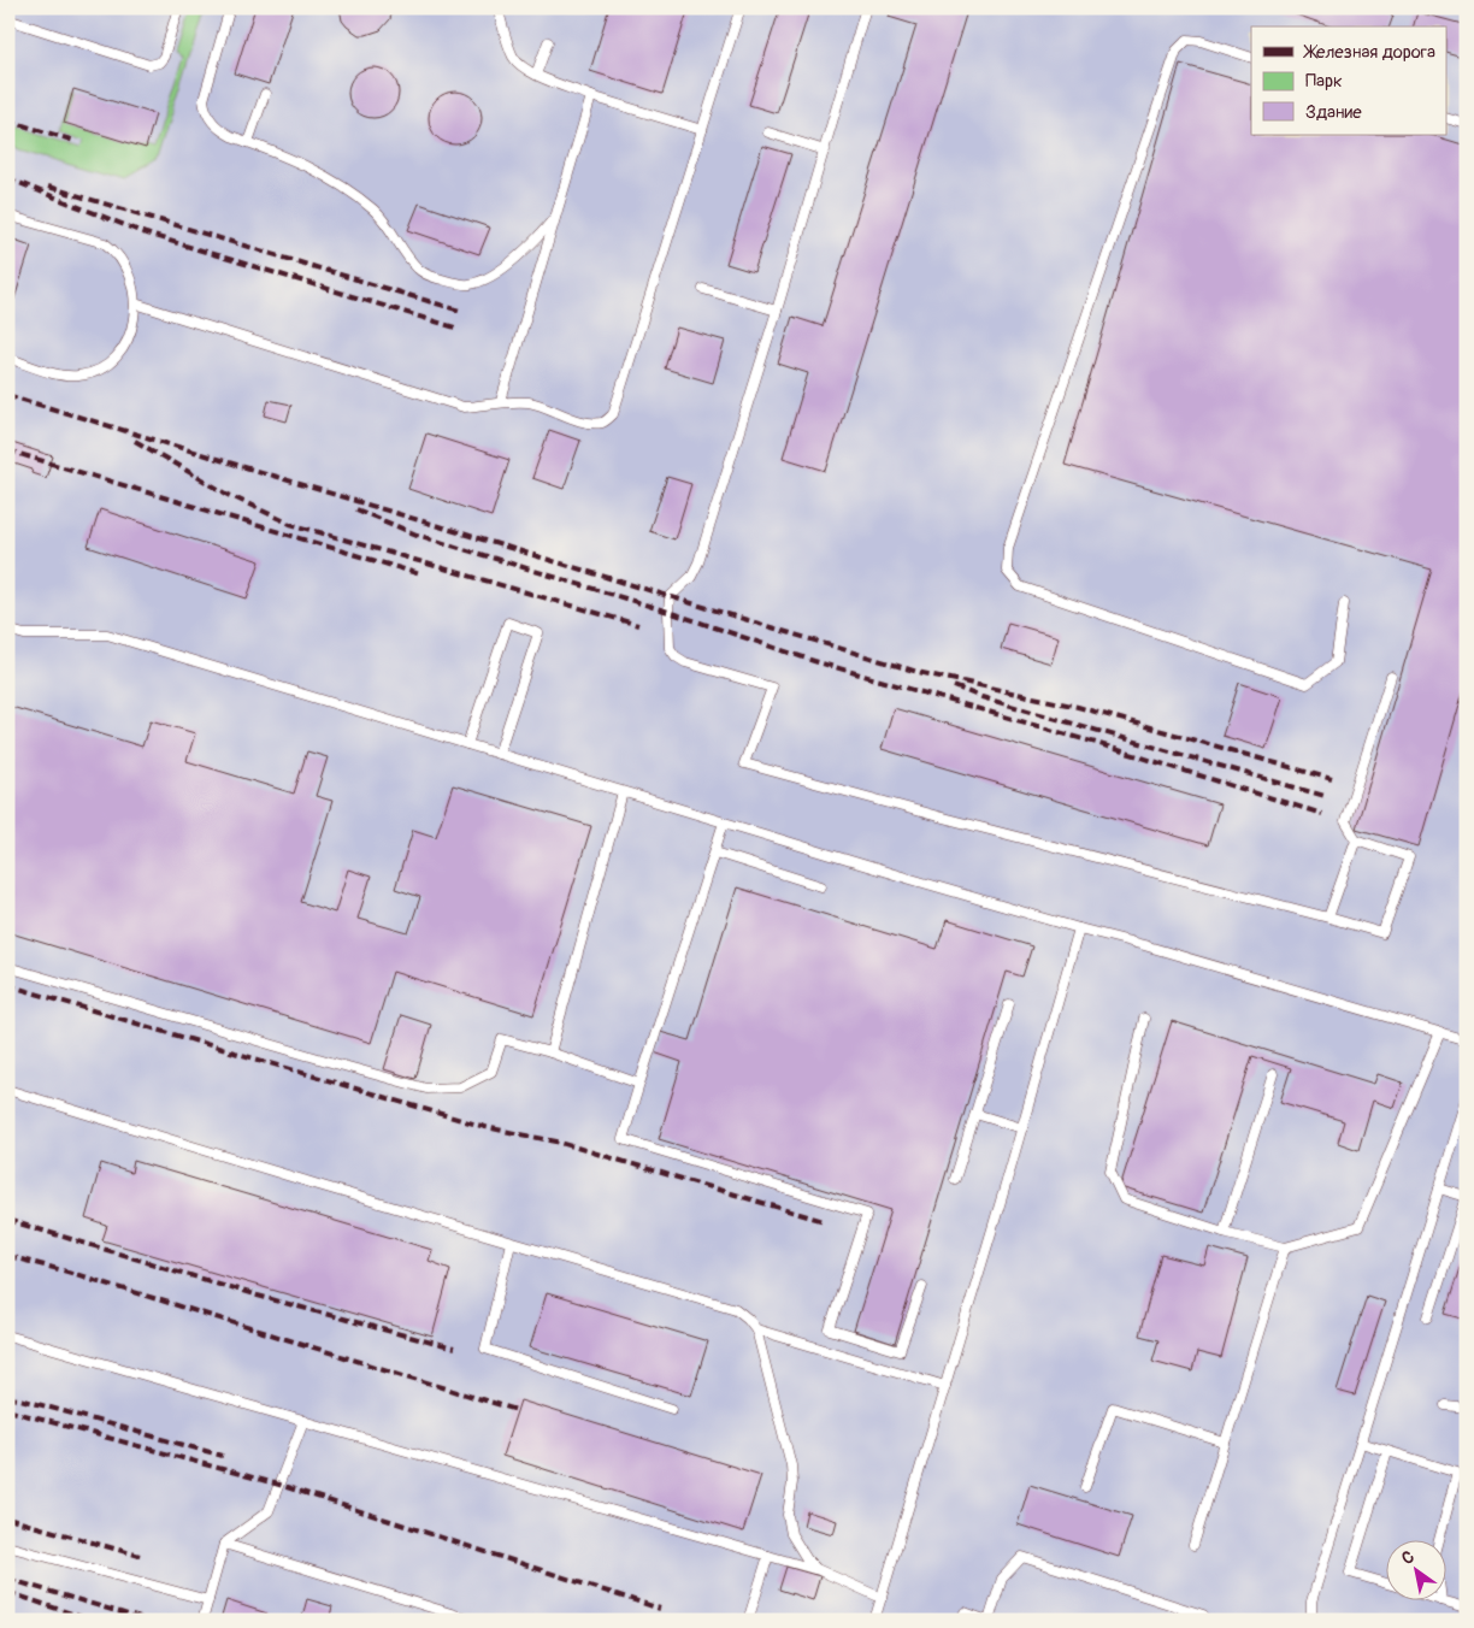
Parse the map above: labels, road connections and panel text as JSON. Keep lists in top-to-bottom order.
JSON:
{
  "legend": ["Железная дорога", "Парк", "Здание"],
  "north": "top left"
}
